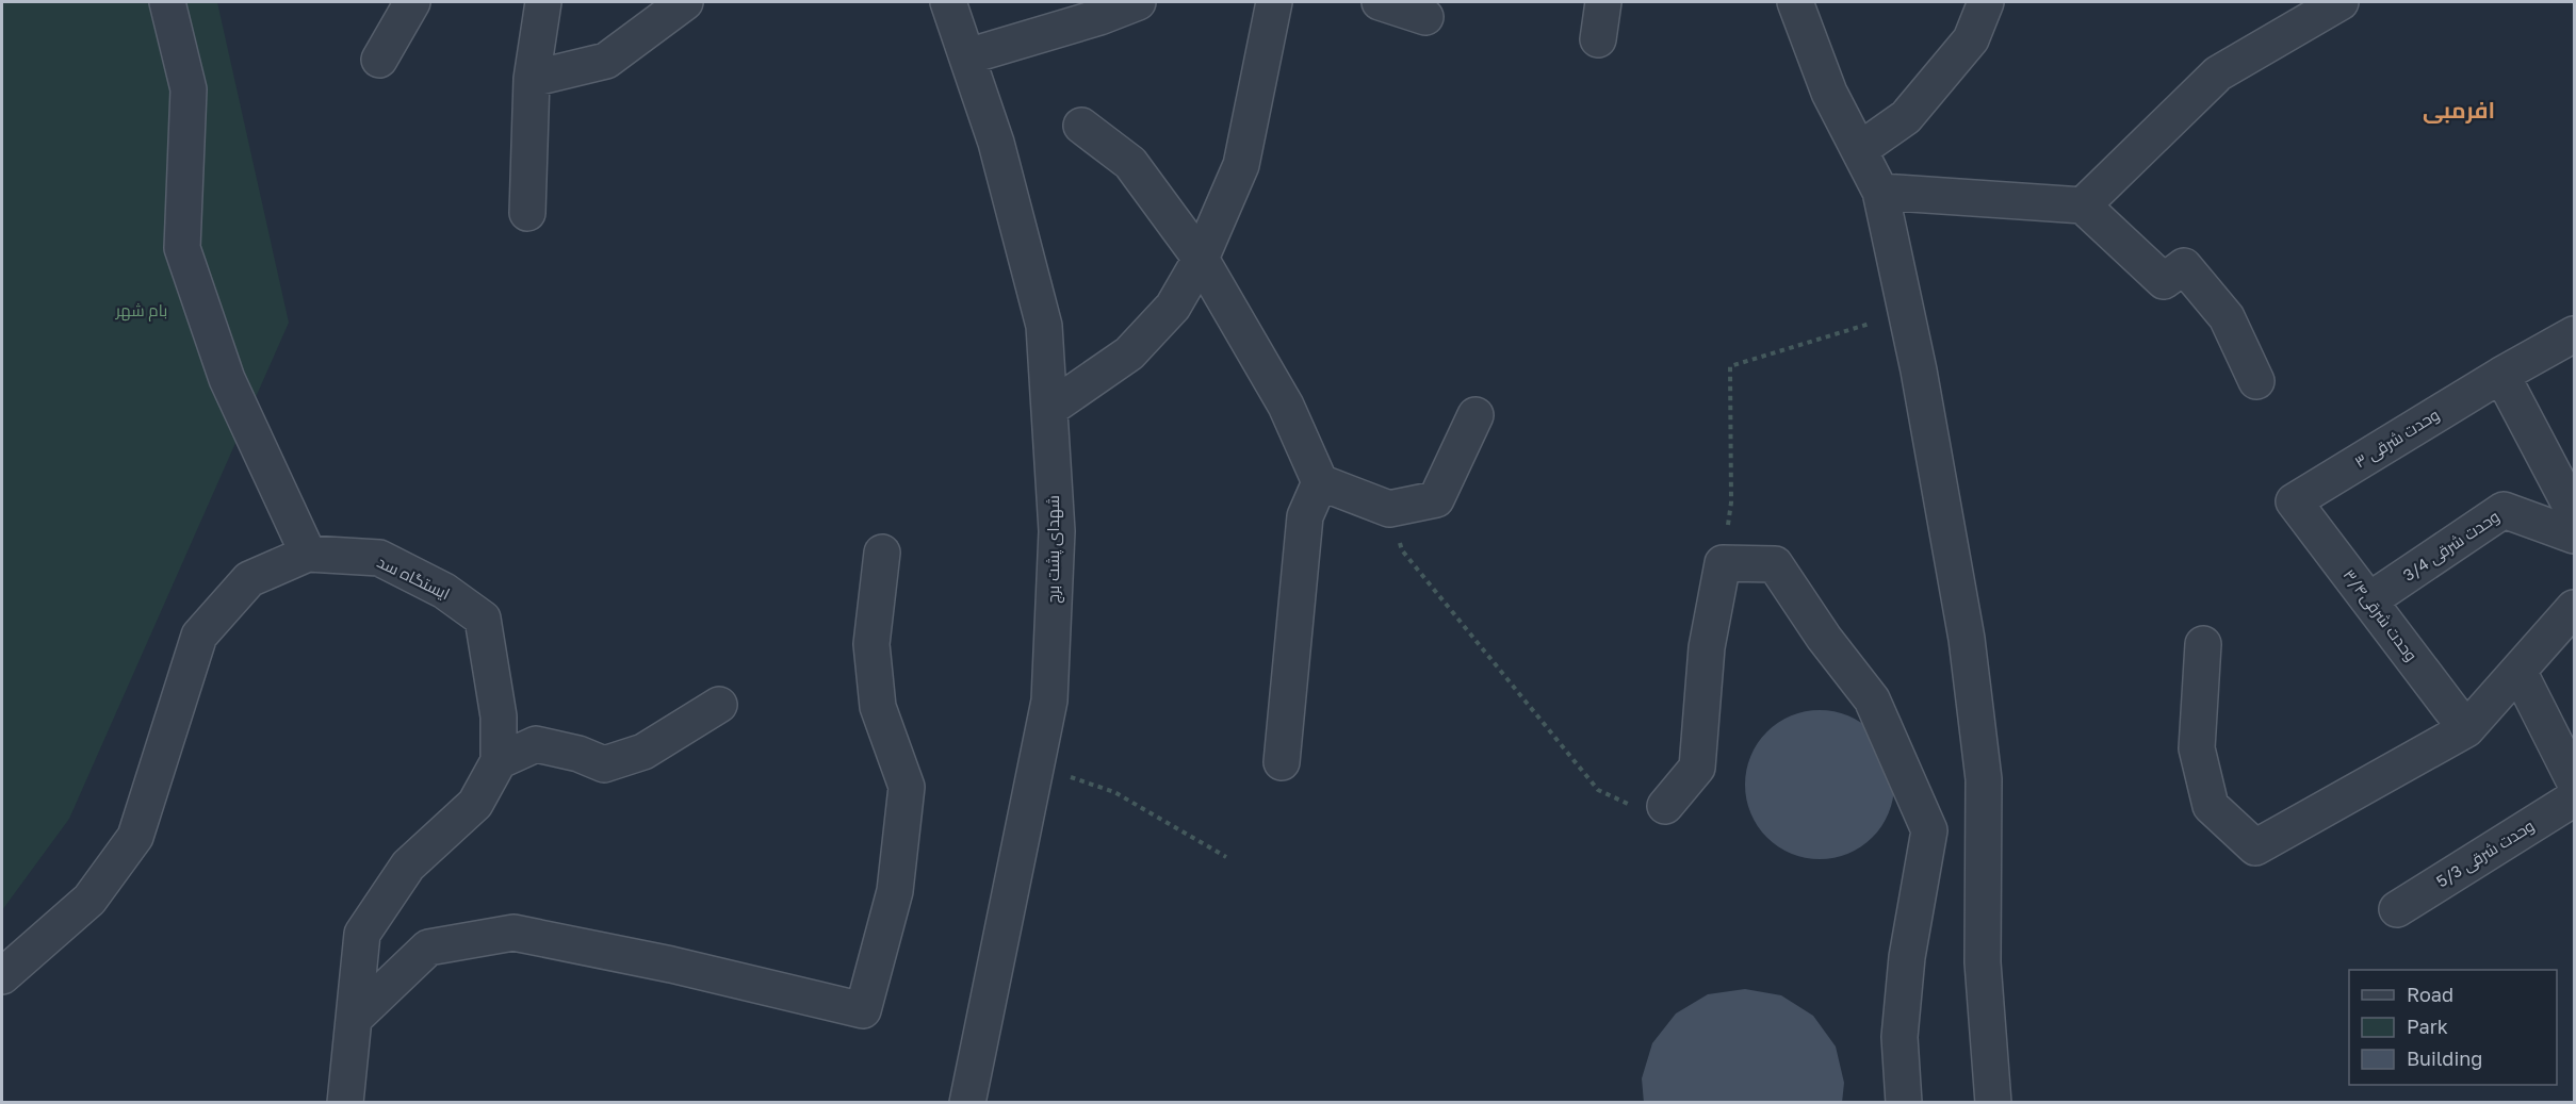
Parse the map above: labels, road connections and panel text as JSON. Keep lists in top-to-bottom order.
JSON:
{
  "streets": {
    "street": [
      "وحدت شرقی ۳",
      "وحدت شرقی 3/4",
      "شهدای پشت برج",
      "ایستگاه سد",
      "وحدت شرقی۳/۴",
      "وحدت شرقی 5/3"
    ]
  },
  "crossings": [
    ["وحدت شرقی ۳", "وحدت شرقی۳/۴"],
    ["وحدت شرقی 3/4", "وحدت شرقی۳/۴"]
  ],
  "districts": ["افرمبی"],
  "parks": ["بام شهر"],
  "legend": ["Road", "Park", "Building"]
}
